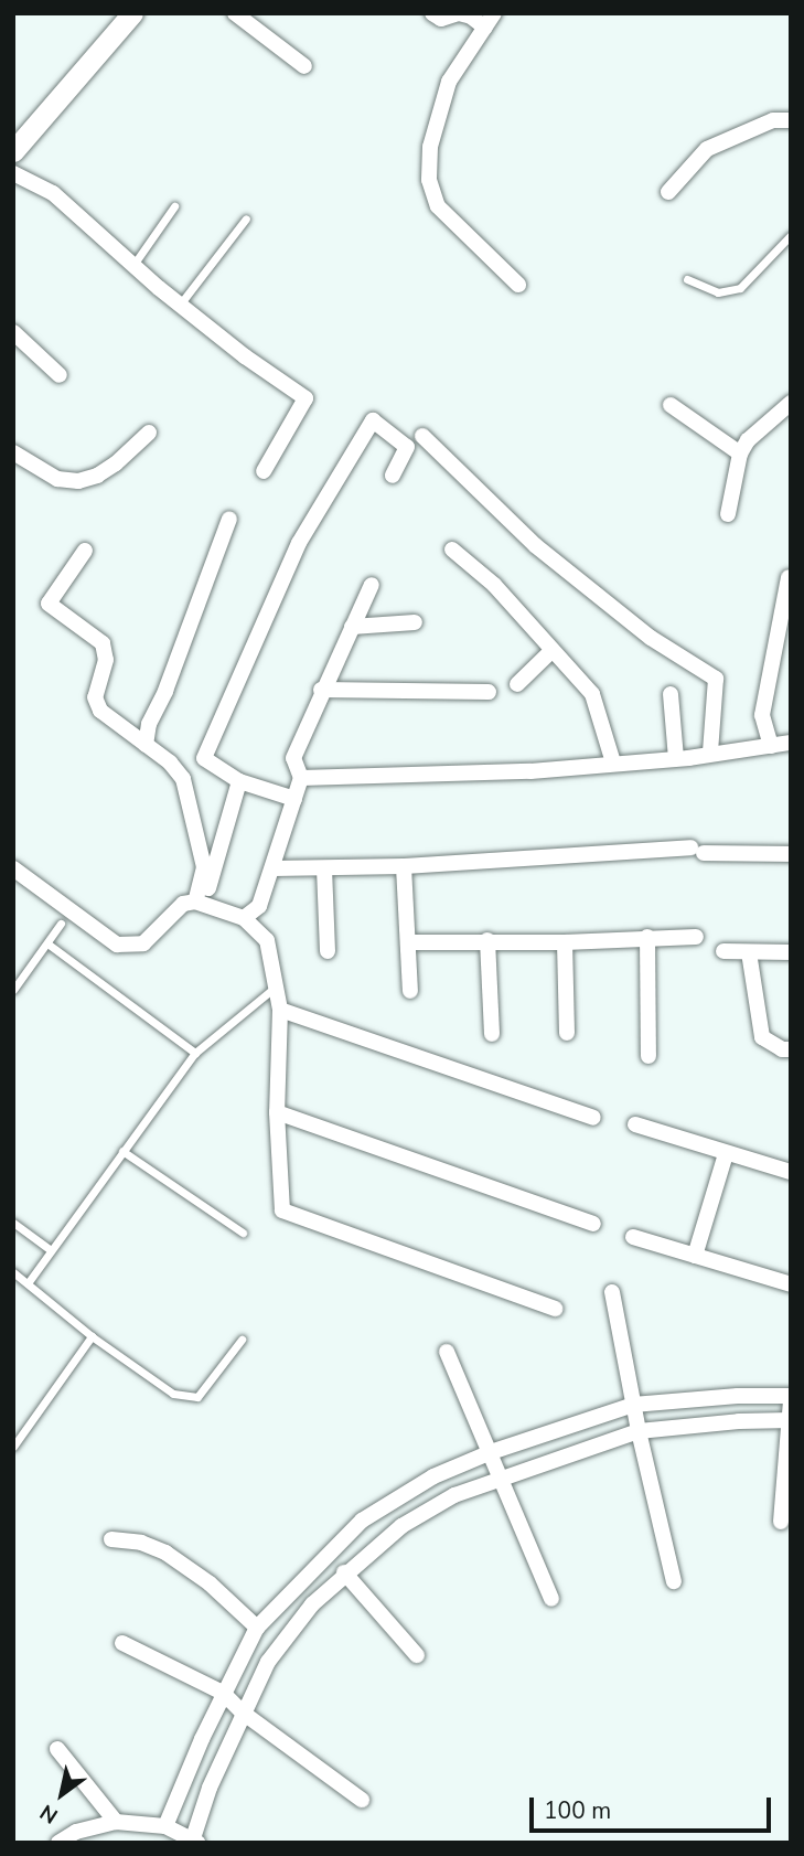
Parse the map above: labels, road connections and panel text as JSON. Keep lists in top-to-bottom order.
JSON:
{
  "scale_bar": "100 m",
  "north": "bottom left"
}
